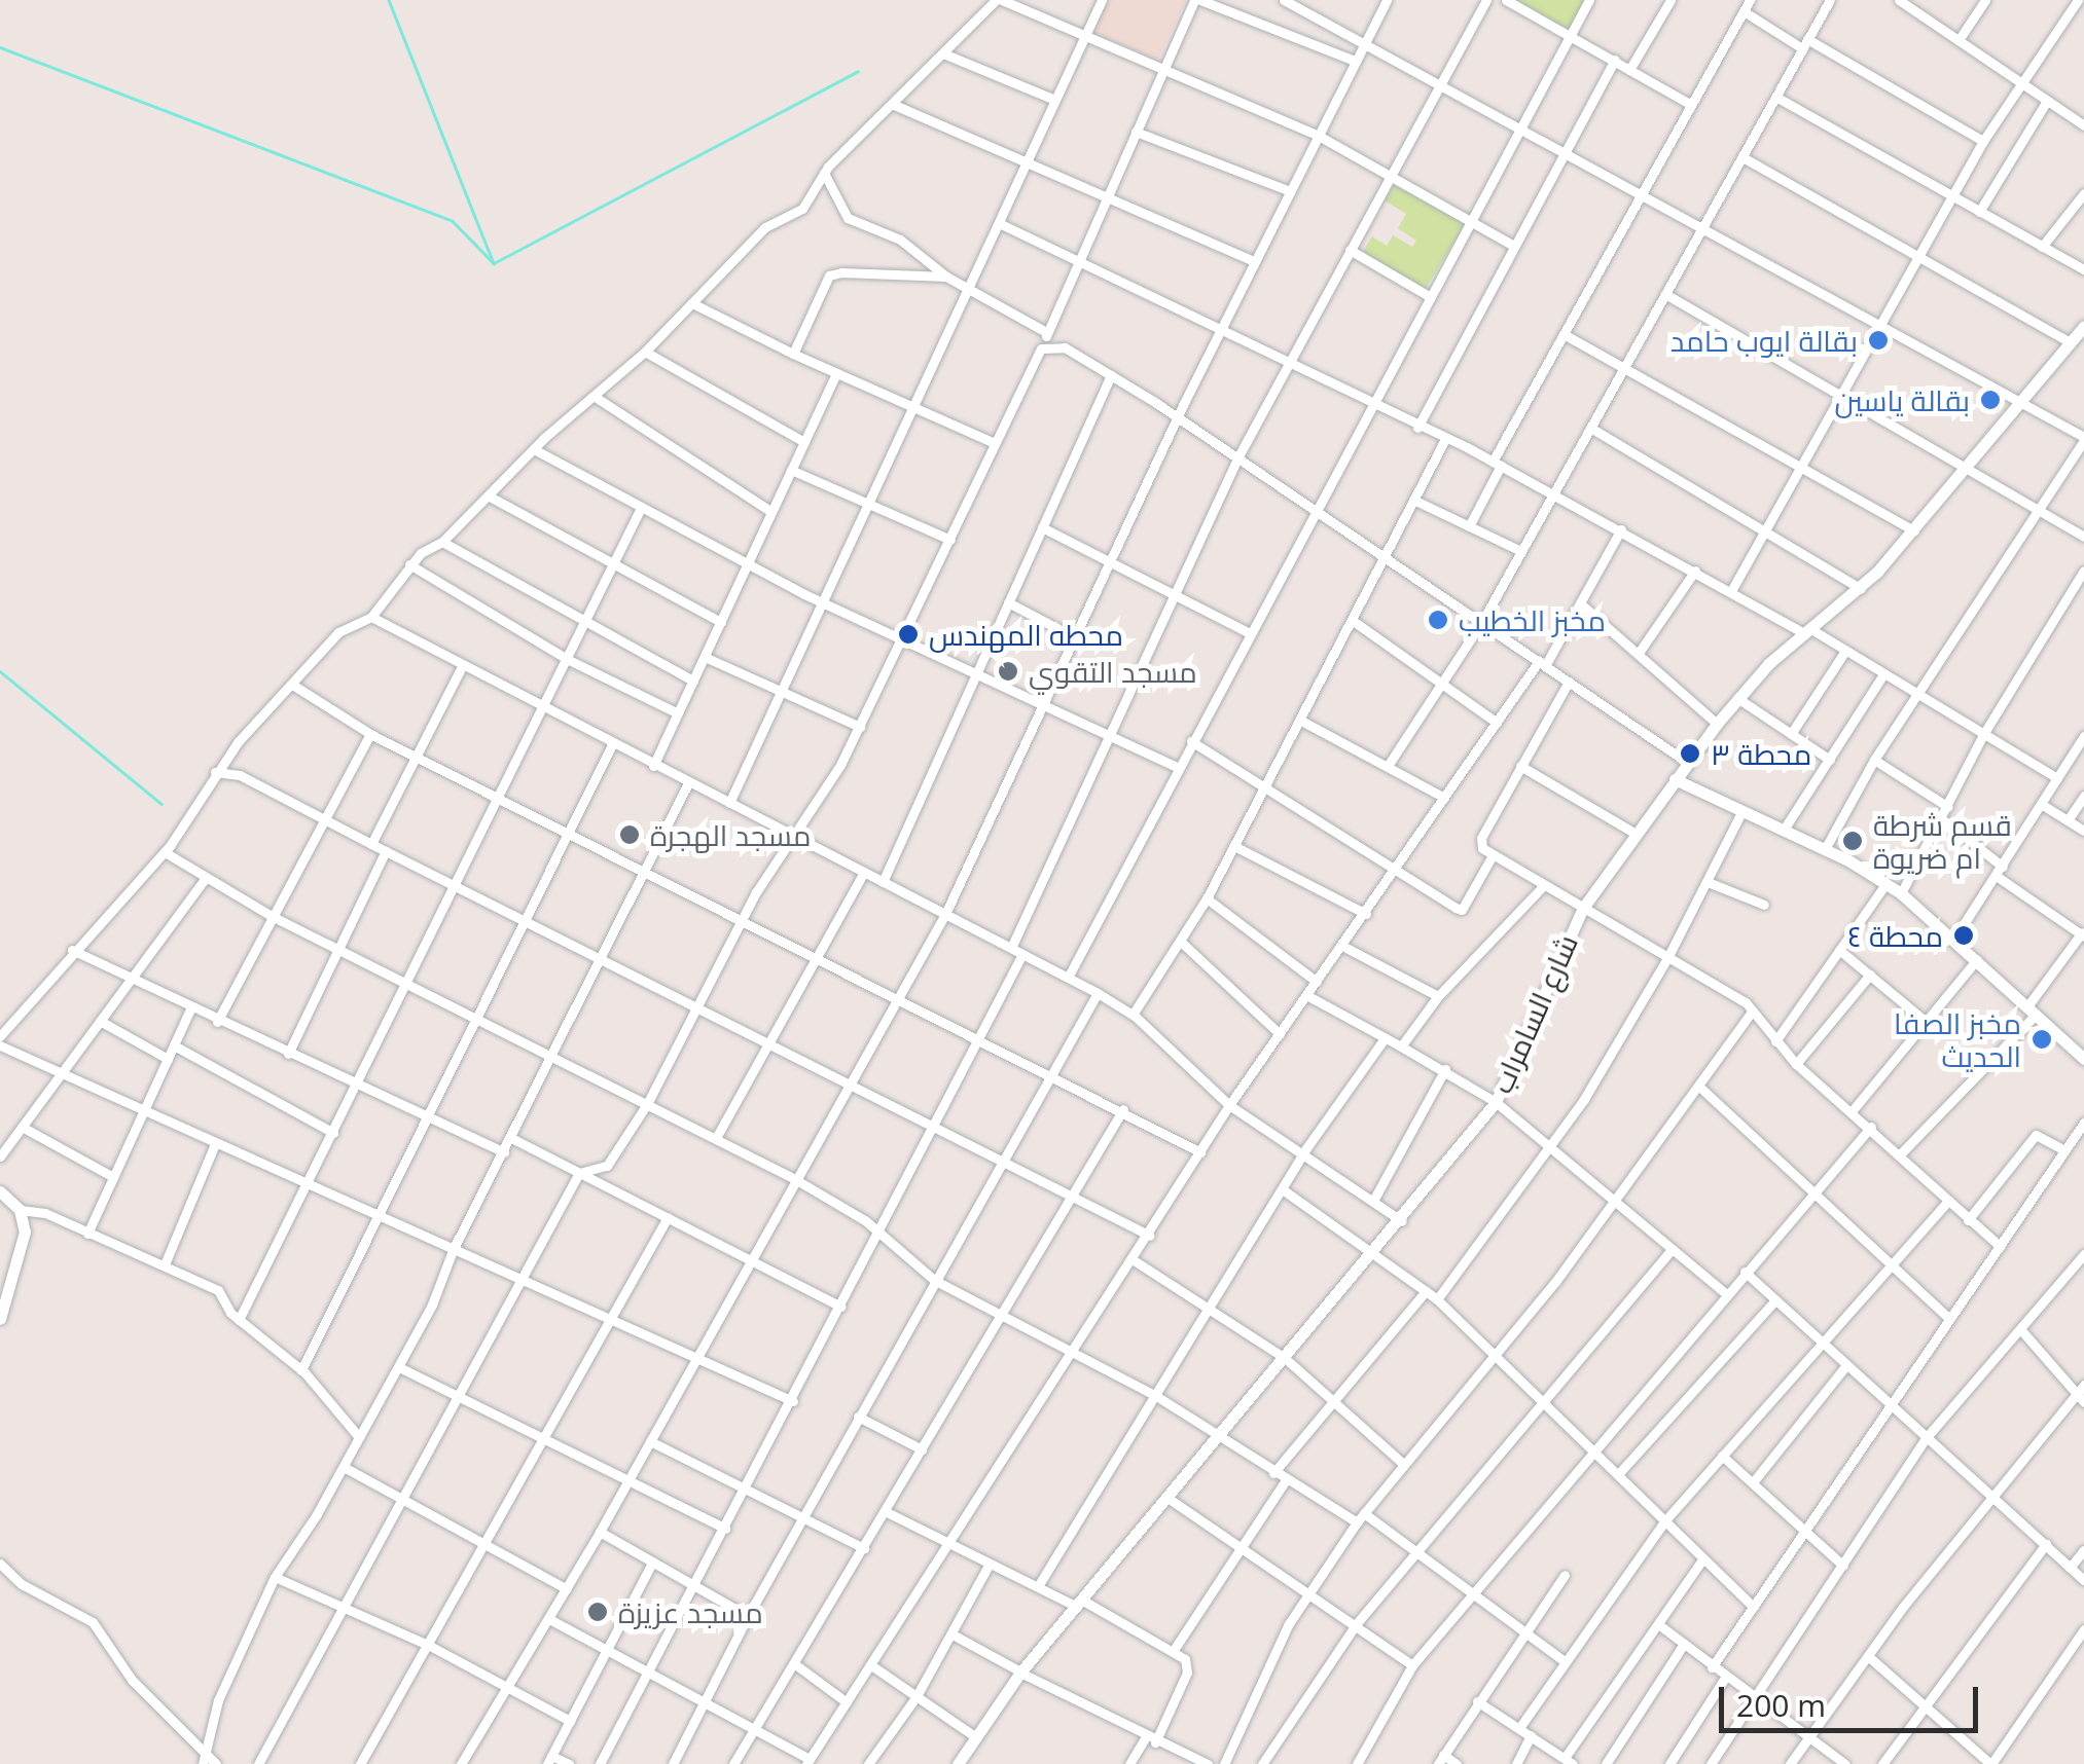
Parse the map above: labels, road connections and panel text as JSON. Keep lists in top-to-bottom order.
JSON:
{
  "streets": {
    "street": ["شارع السامراب"]
  },
  "places": [
    "بقالة ايوب حامد",
    "بقالة ياسين",
    "مخبز الخطيب",
    "محطه المهندس",
    "مسجد التقوي",
    "محطة ٣",
    "مسجد الهجرة",
    "قسم شرطة ام ضريوة",
    "محطة ٤",
    "مخبز الصفا الحديث",
    "مسجد عزيزة"
  ],
  "scale_bar": "200 m"
}
